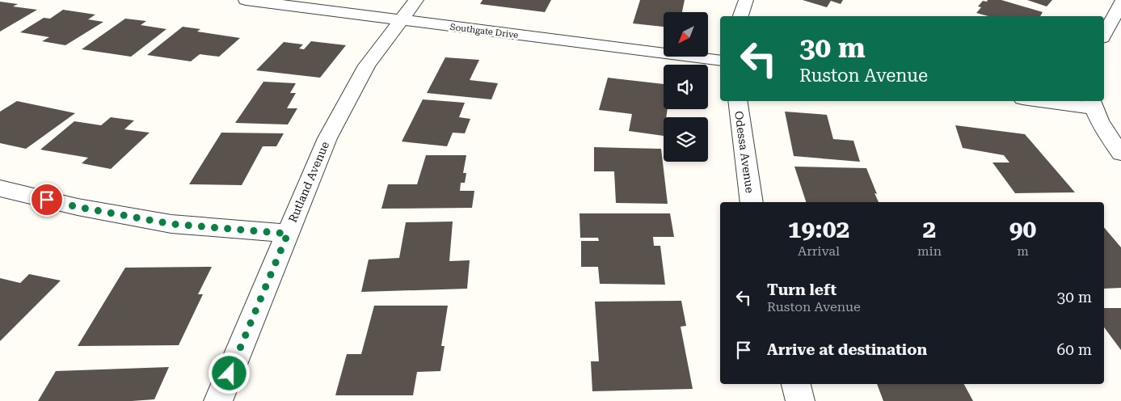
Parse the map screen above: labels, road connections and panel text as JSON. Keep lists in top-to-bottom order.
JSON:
{
  "streets": {
    "street": ["Southgate Drive", "Odessa Avenue", "Rutland Avenue"]
  },
  "crossings": [
    ["Southgate Drive", "Rutland Avenue"]
  ],
  "north": "bottom left",
  "page": {
    "turn": ["30 m", "Ruston Avenue"],
    "eta": [
      "19:02",
      "Arrival",
      "2",
      "min",
      "90",
      "m"
    ],
    "list": [
      {
        "name": "Turn left",
        "note": "Ruston Avenue",
        "value": "30 m"
      },
      {
        "name": "Arrive at destination",
        "value": "60 m"
      }
    ]
  }
}
